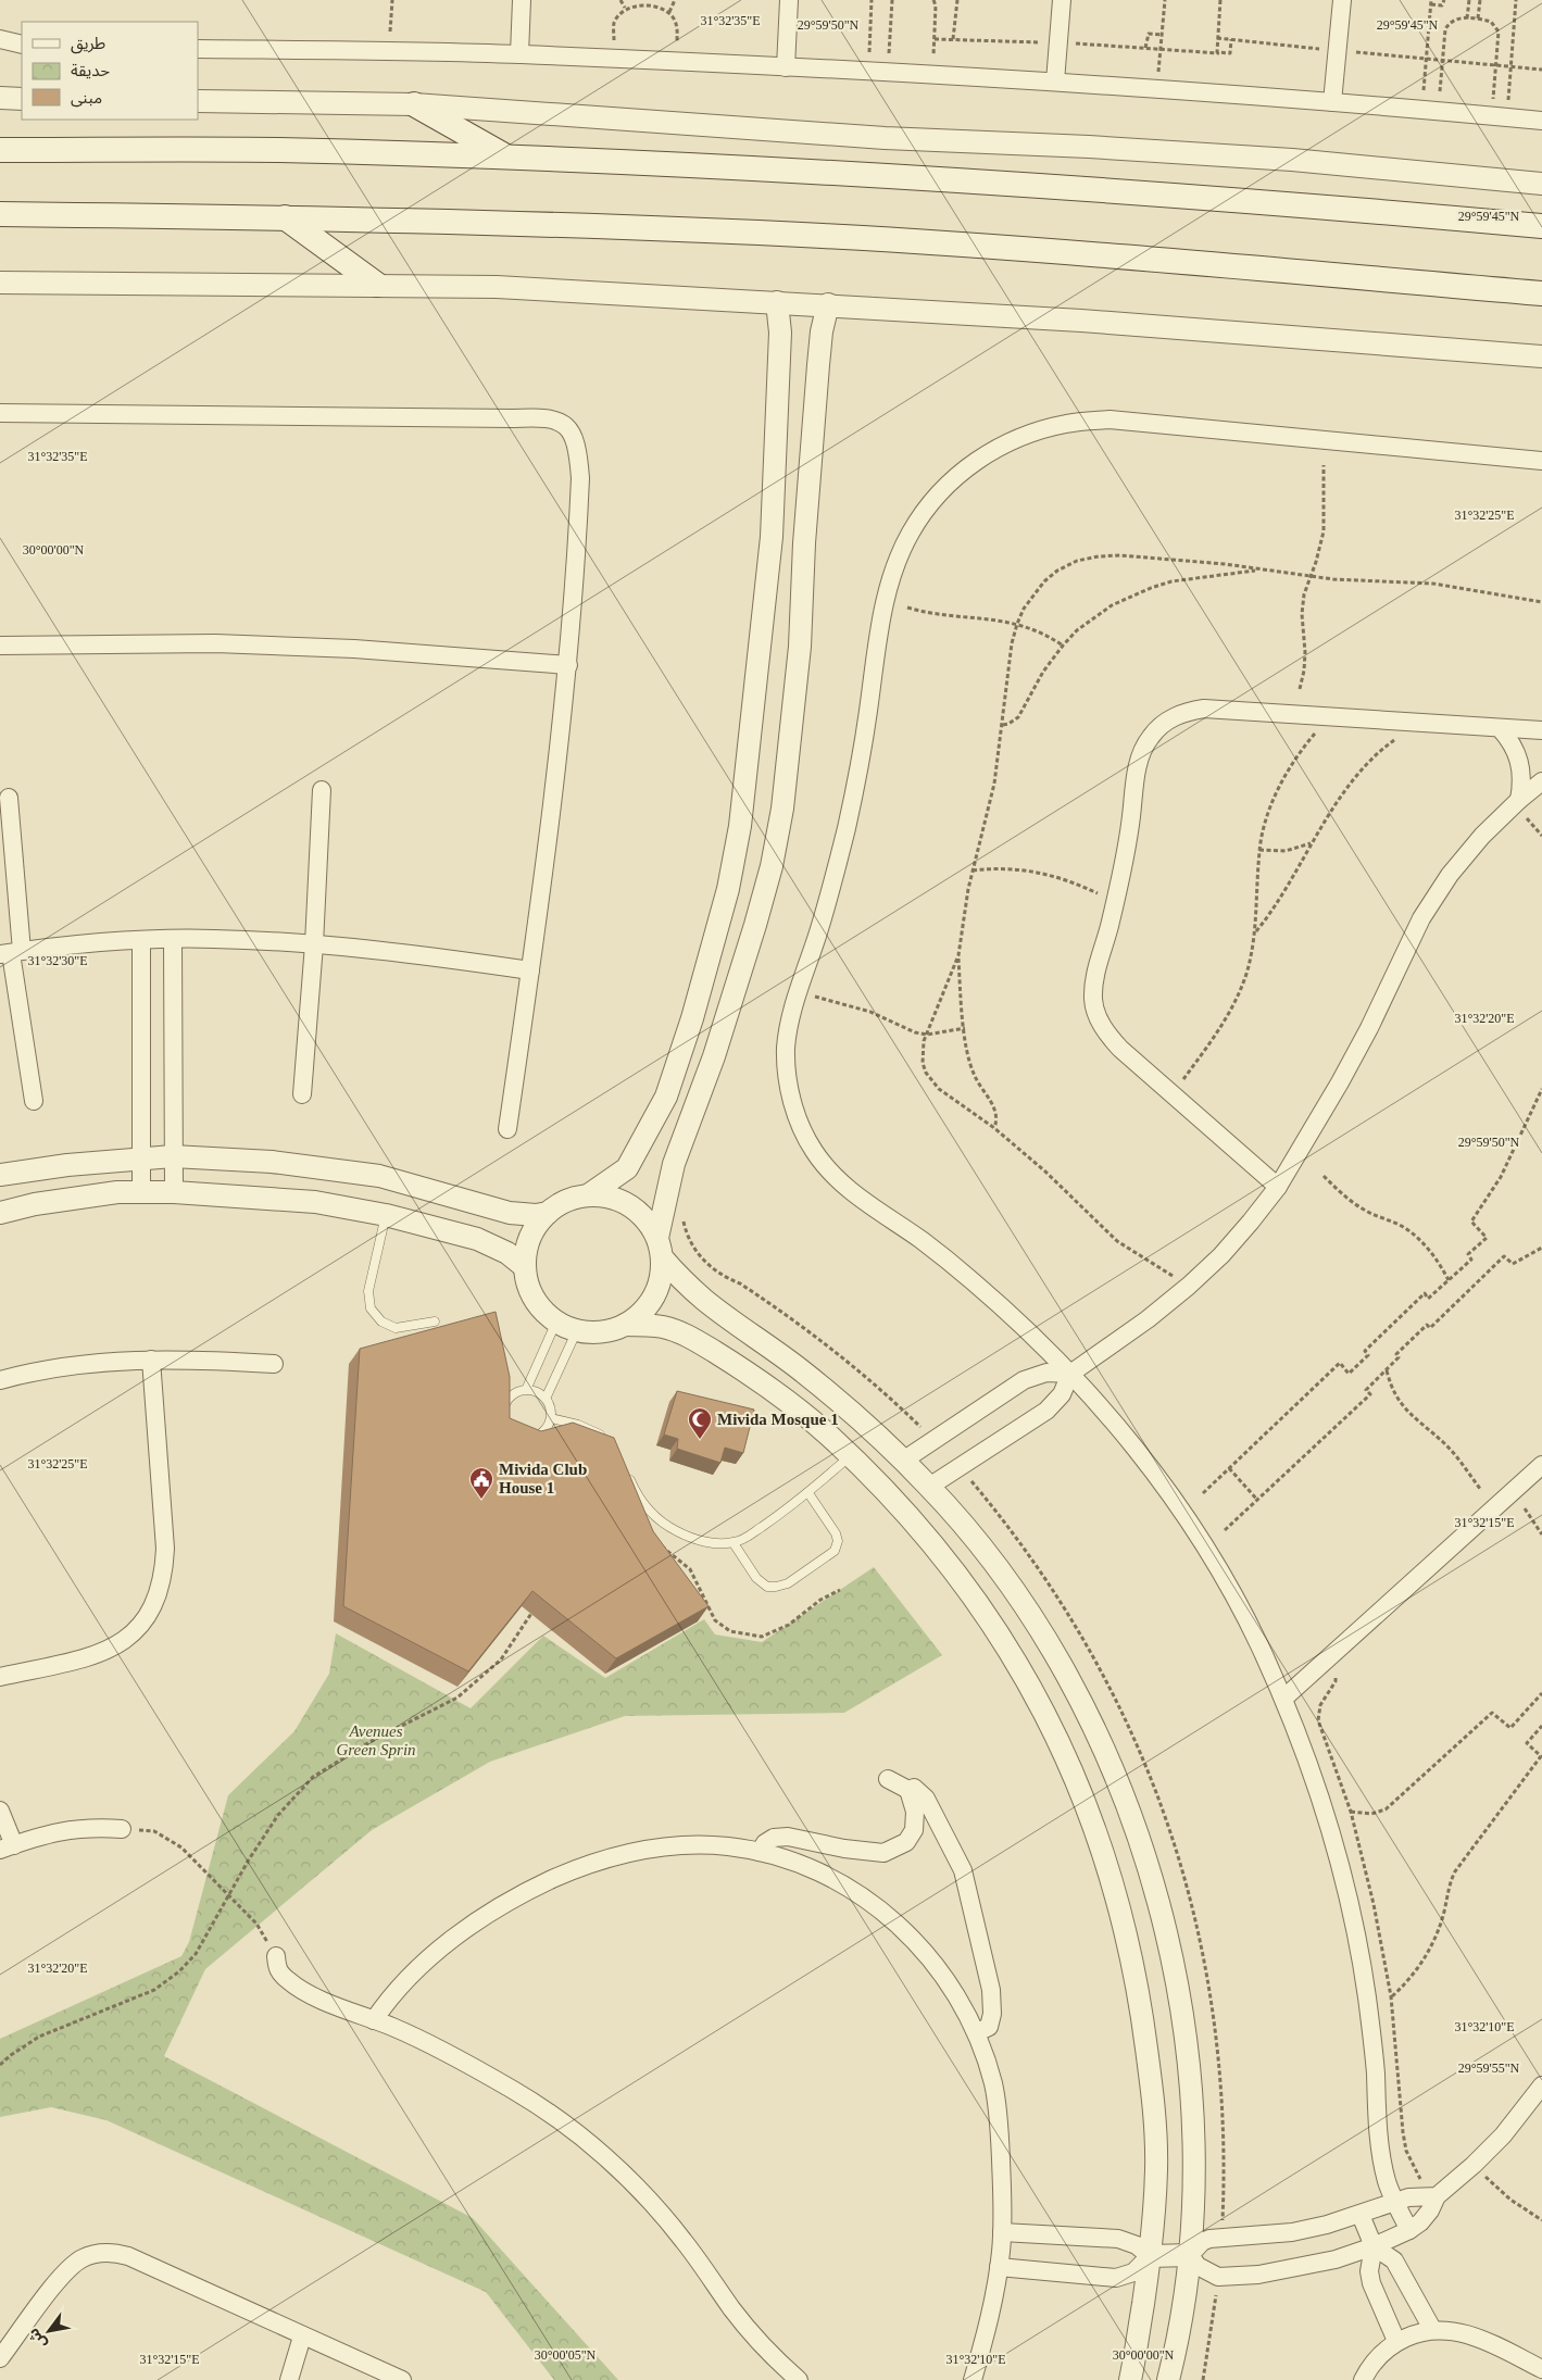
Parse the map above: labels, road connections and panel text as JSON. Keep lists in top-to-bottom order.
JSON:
{
  "parks": ["Avenues Green Sprin"],
  "places": {
    "mosque": ["Mivida Mosque 1"],
    "public building": ["Mivida Club House 1"]
  },
  "legend": ["طريق", "حديقة", "مبنى"],
  "north": "bottom left",
  "coordinates": [
    "31°32'35\"E",
    "29°59'50\"N",
    "29°59'45\"N",
    "31°32'25\"E",
    "30°00'00\"N",
    "31°32'30\"E",
    "31°32'20\"E",
    "31°32'15\"E",
    "31°32'10\"E",
    "29°59'55\"N",
    "30°00'05\"N"
  ]
}
